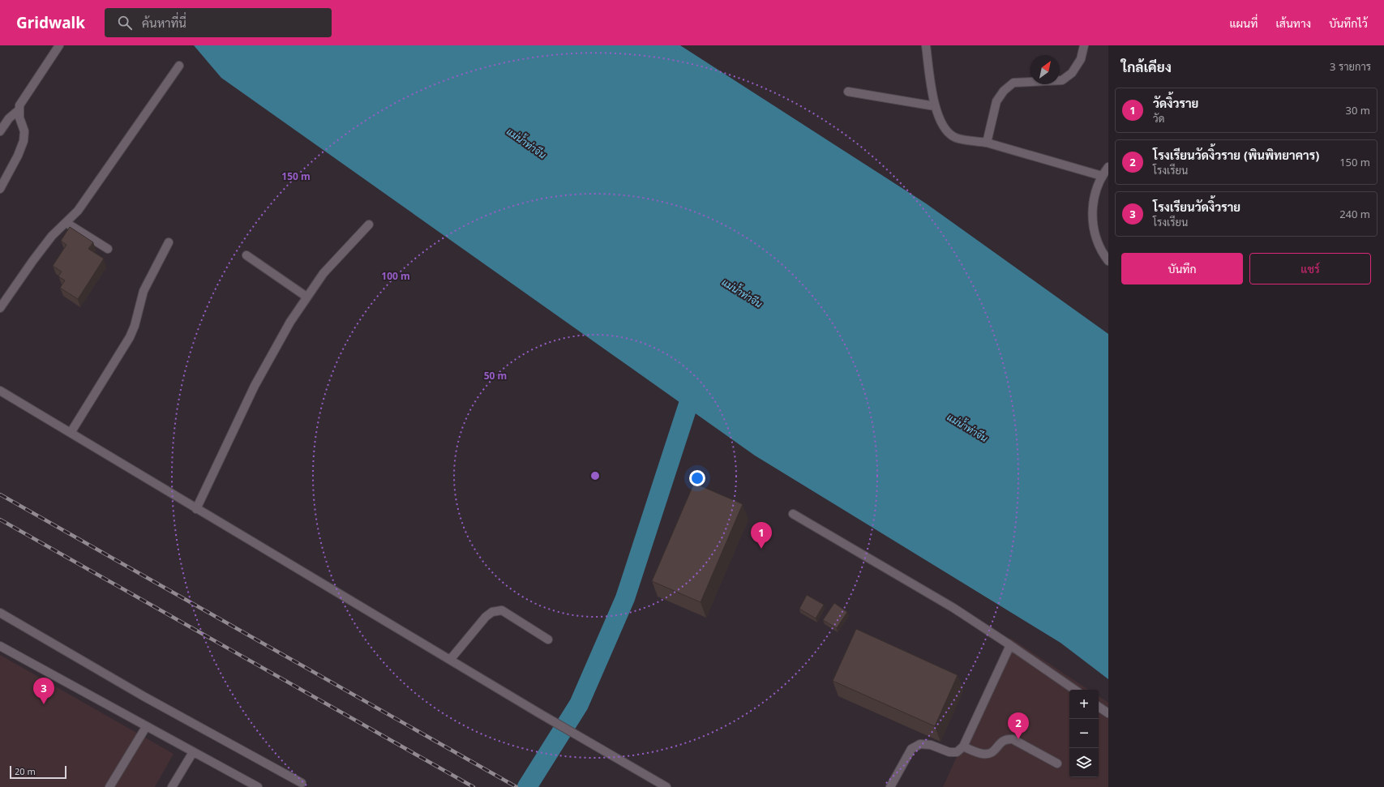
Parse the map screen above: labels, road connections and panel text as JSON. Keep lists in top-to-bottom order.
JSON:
{
  "water": ["แม่น้ำท่าจีน"],
  "scale_bar": "20 m",
  "north": "top right",
  "page": {
    "header": "Gridwalk",
    "search": "ค้นหาที่นี่",
    "nav": ["แผนที่", "เส้นทาง", "บันทึกไว้"],
    "heading": ["ใกล้เคียง", "3 รายการ"],
    "list": [
      {
        "mark": "1",
        "name": "วัดงิ้วราย",
        "note": "วัด",
        "value": "30 m"
      },
      {
        "mark": "2",
        "name": "โรงเรียนวัดงิ้วราย (พินพิทยาคาร)",
        "note": "โรงเรียน",
        "value": "150 m"
      },
      {
        "mark": "3",
        "name": "โรงเรียนวัดงิ้วราย",
        "note": "โรงเรียน",
        "value": "240 m"
      }
    ],
    "buttons": ["บันทึก", "แชร์"],
    "pins": ["1", "3", "2"],
    "map_buttons": ["+", "−"],
    "scale": "20 m"
  },
  "rings": ["150 m", "100 m", "50 m"]
}
